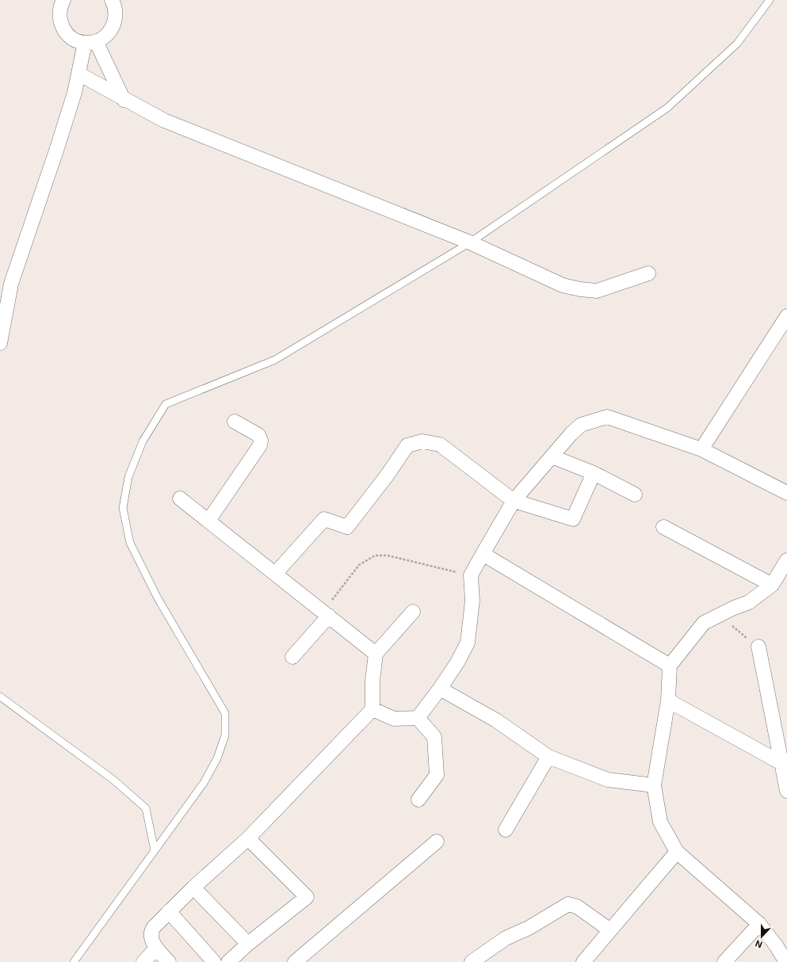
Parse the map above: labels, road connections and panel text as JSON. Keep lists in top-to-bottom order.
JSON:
{
  "north": "bottom"
}
